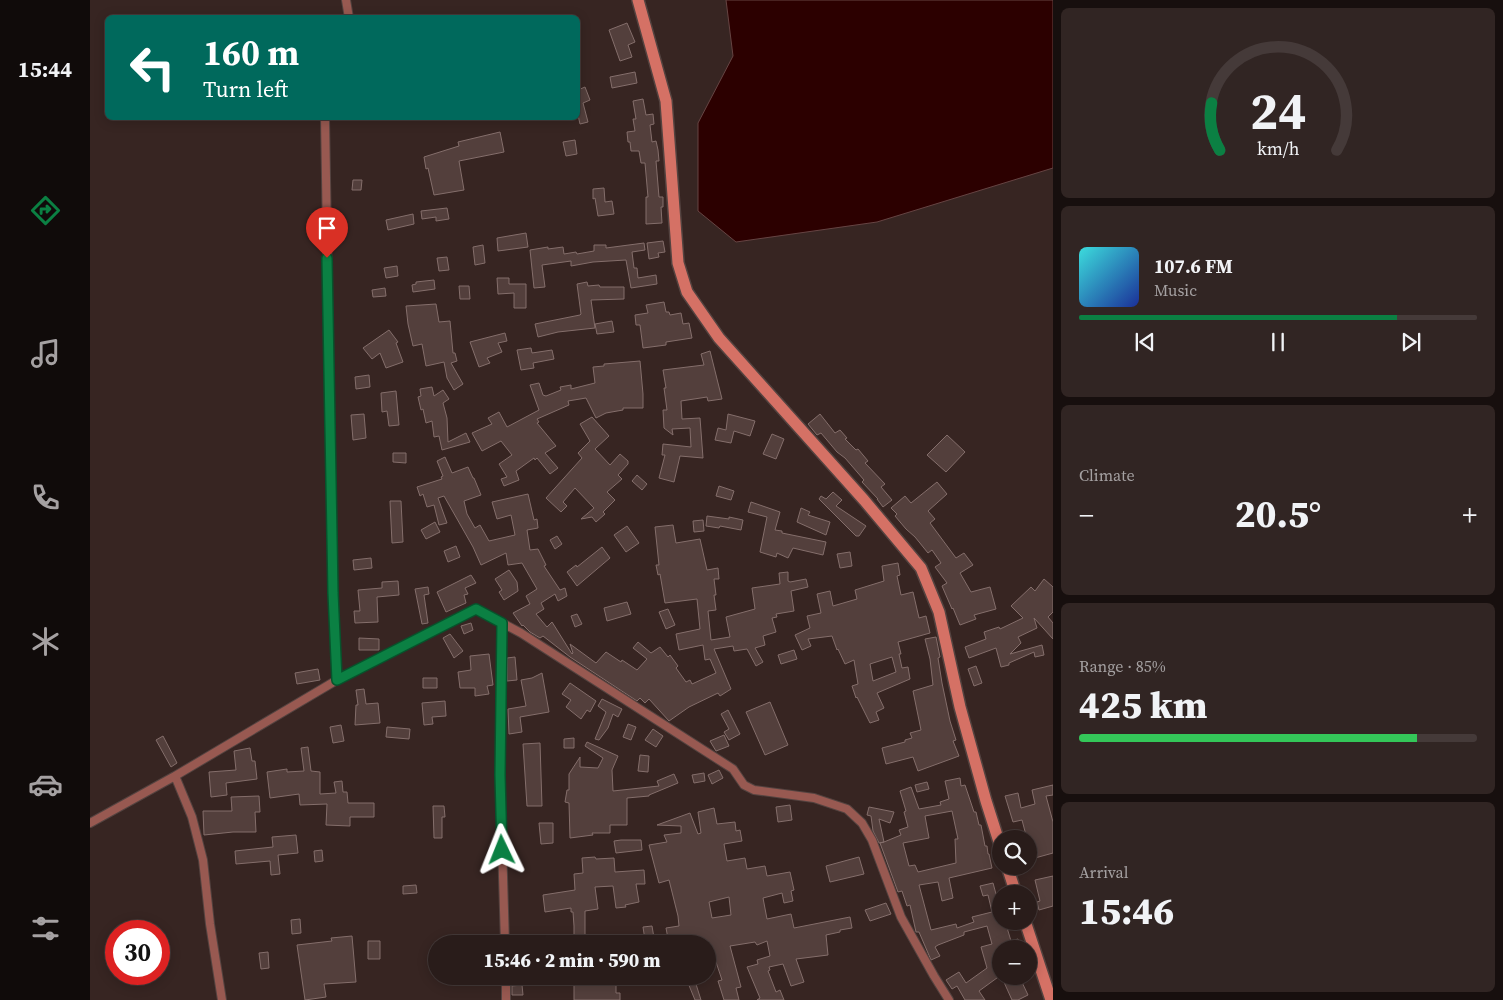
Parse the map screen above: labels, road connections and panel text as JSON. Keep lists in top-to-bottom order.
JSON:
{
  "page": {
    "tabs": "15:44",
    "turn": ["160 m", "Turn left"],
    "song": ["107.6 FM", "Music"],
    "tile": [
      "Climate",
      ["Range · 85%", "425 km"],
      ["Arrival", "15:46"]
    ],
    "heat": ["−", "20.5°", "+"],
    "map_buttons": ["+", "−"],
    "limit": "30",
    "trip": "15:46 · 2 min · 590 m",
    "gauge": ["24", "km/h"]
  }
}
